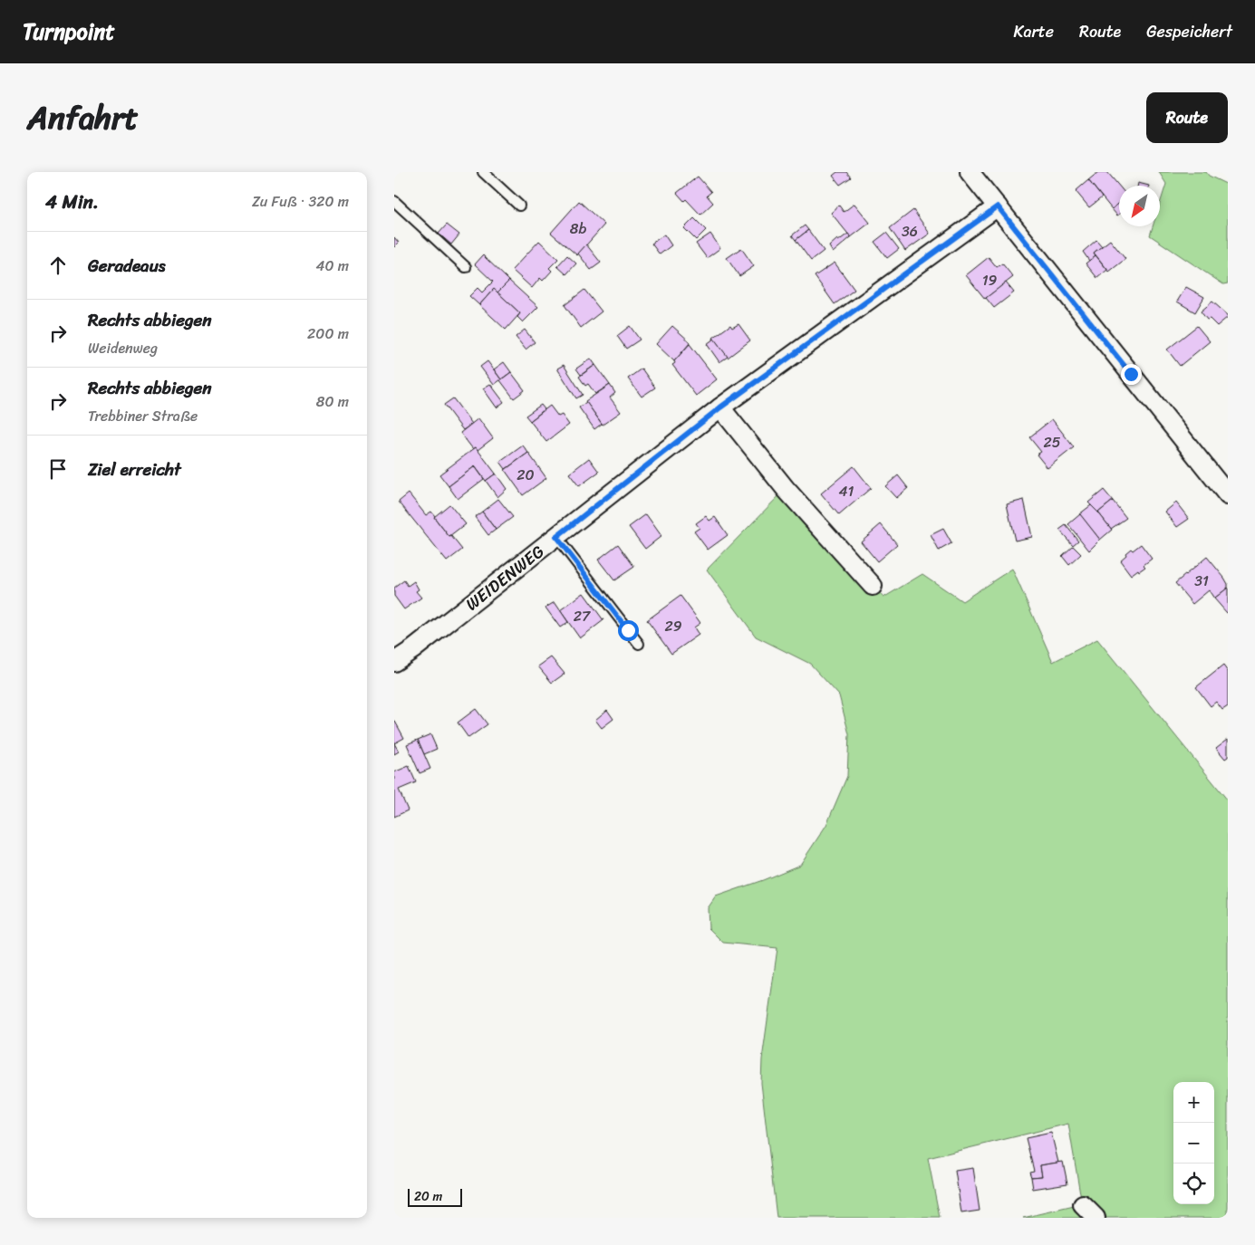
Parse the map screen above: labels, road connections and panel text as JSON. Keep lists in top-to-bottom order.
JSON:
{
  "streets": {
    "street": ["WEIDENWEG"]
  },
  "house_numbers": [
    "8b",
    "36",
    "19",
    "25",
    "20",
    "41",
    "31",
    "27",
    "29"
  ],
  "scale_bar": "20 m",
  "north": "bottom left",
  "page": {
    "header": "Turnpoint",
    "nav": ["Karte", "Route", "Gespeichert"],
    "title": "Anfahrt",
    "buttons": "Route",
    "heading": ["4 Min.", "Zu Fuß · 320 m"],
    "list": [
      ["Geradeaus", "40 m"],
      ["Rechts abbiegen", "Weidenweg", "200 m"],
      ["Rechts abbiegen", "Trebbiner Straße", "80 m"],
      "Ziel erreicht"
    ],
    "map_buttons": ["+", "−"],
    "scale": "20 m"
  }
}
